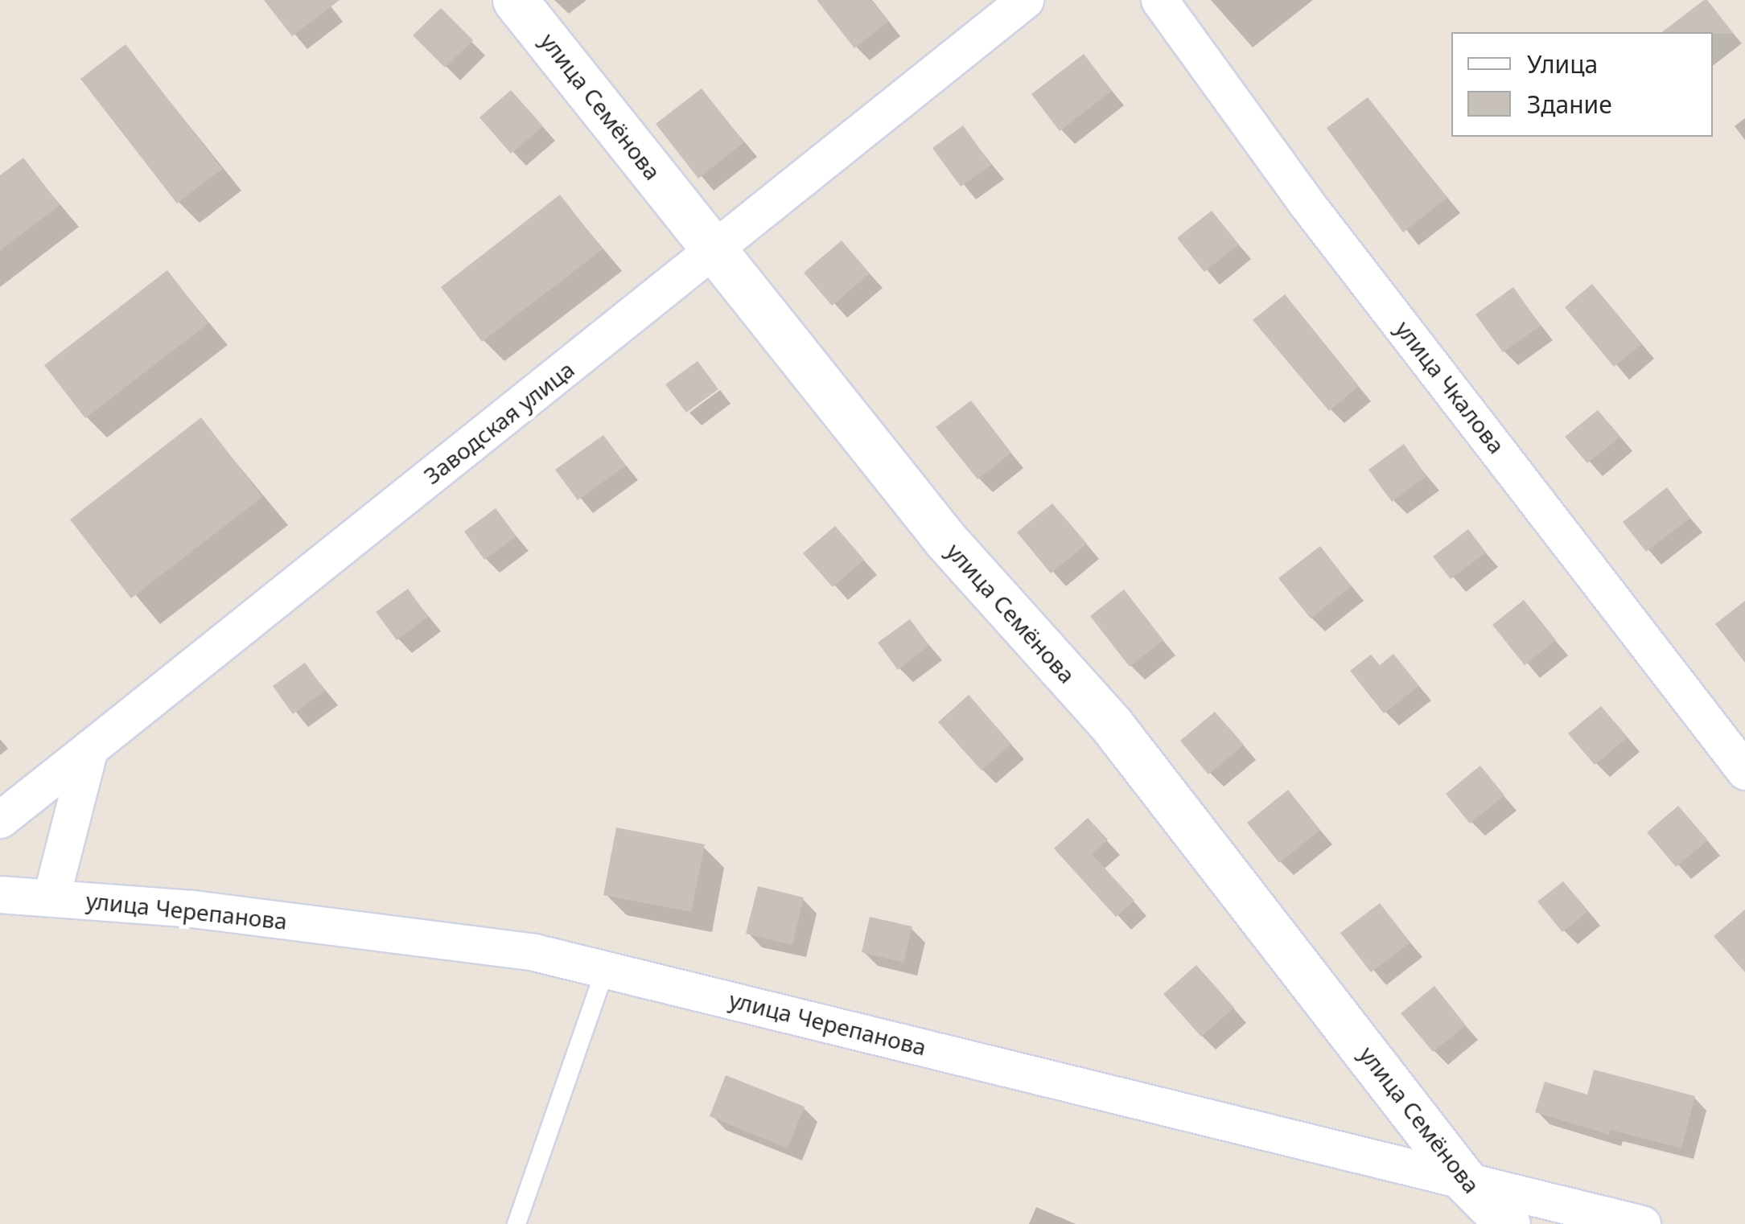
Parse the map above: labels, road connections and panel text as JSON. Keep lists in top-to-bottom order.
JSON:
{
  "streets": {
    "street": [
      "улица Семёнова",
      "улица Чкалова",
      "Заводская улица",
      "улица Черепанова"
    ]
  },
  "crossings": [
    ["улица Семёнова", "Заводская улица"],
    ["улица Семёнова", "улица Черепанова"]
  ],
  "legend": ["Улица", "Здание"]
}
